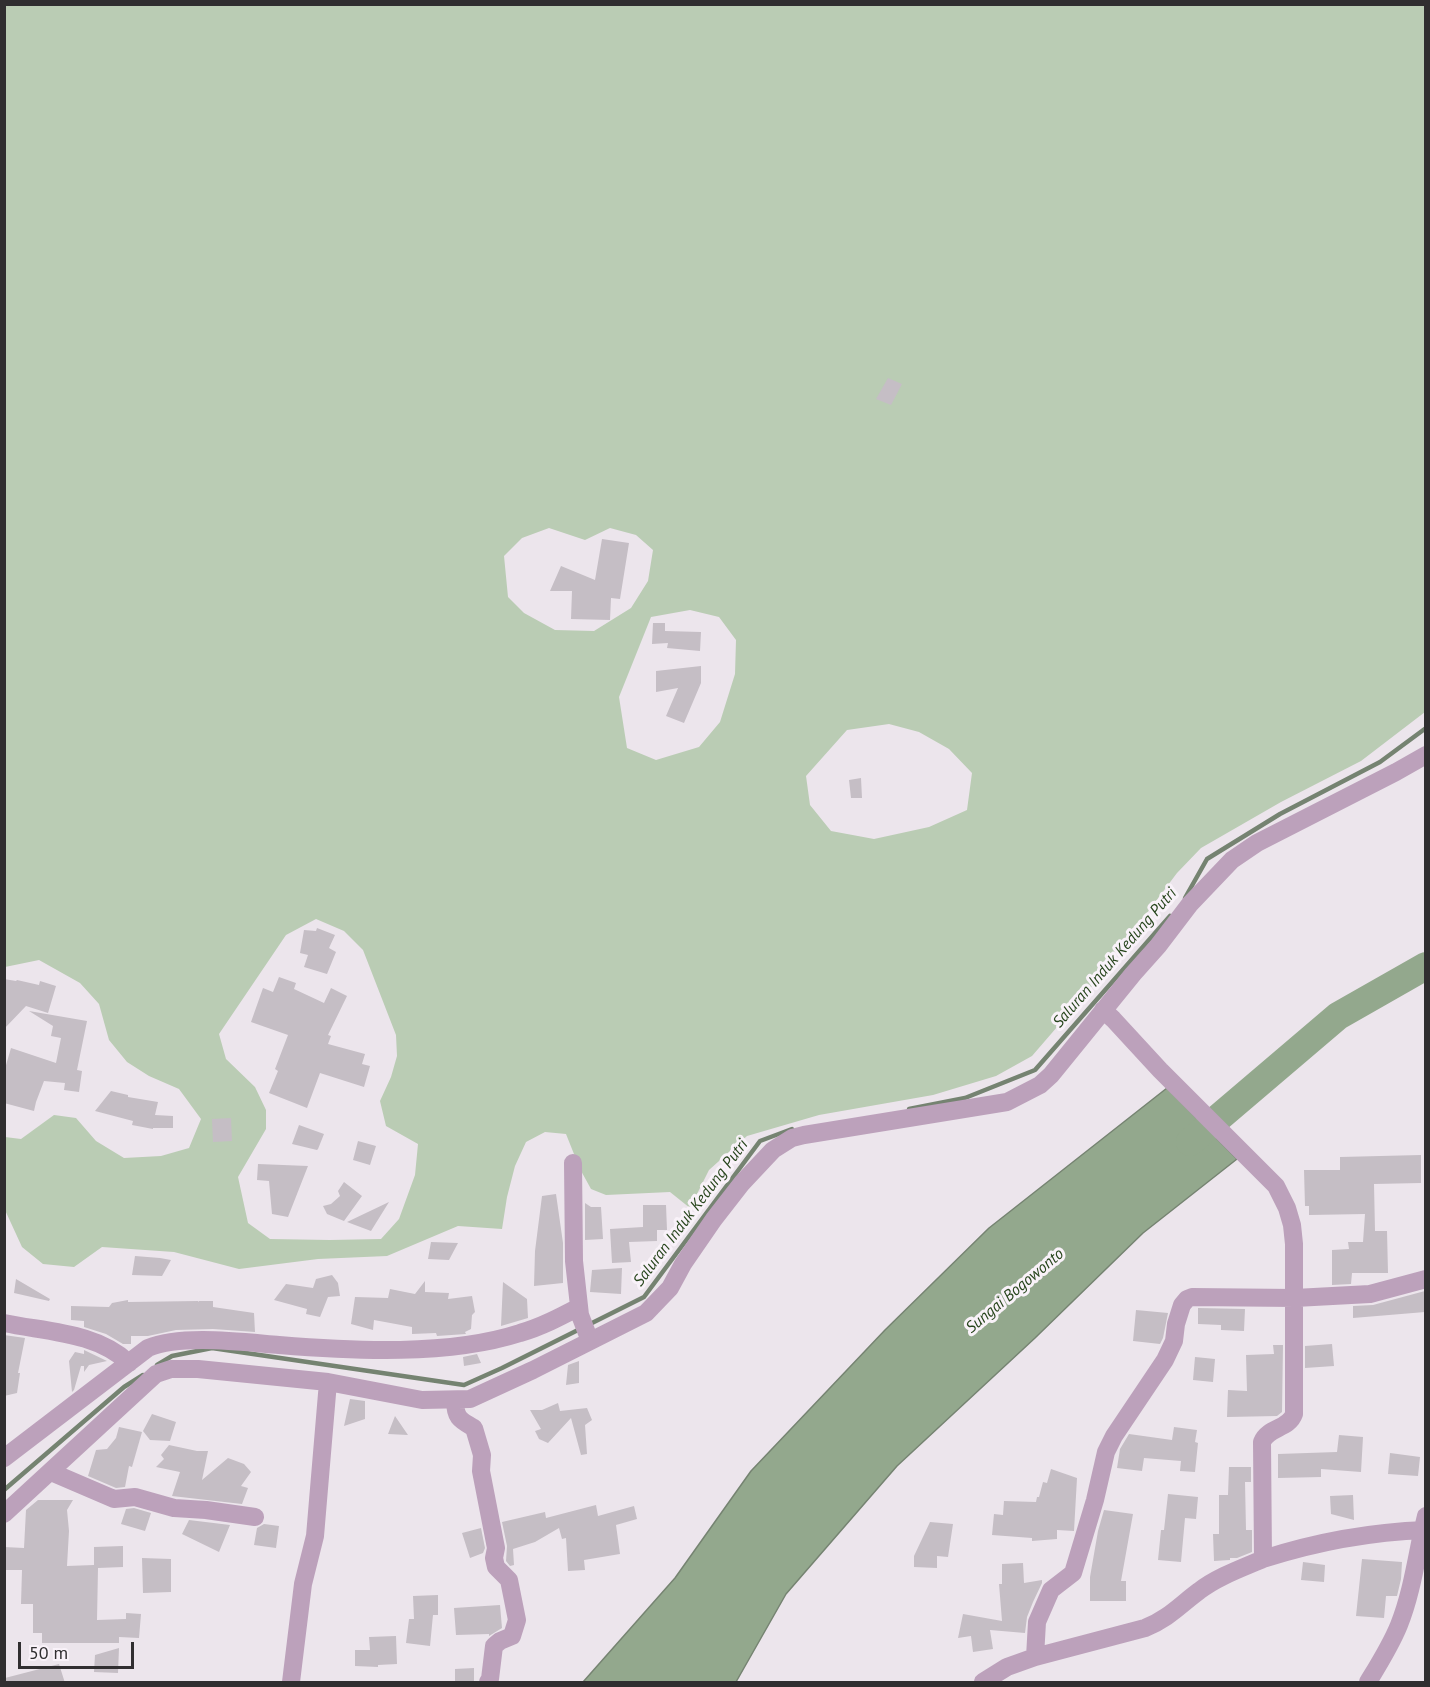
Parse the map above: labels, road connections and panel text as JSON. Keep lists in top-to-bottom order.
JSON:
{
  "water": ["Saluran Induk Kedung Putri", "Sungai Bogowonto"],
  "scale_bar": "50 m"
}
